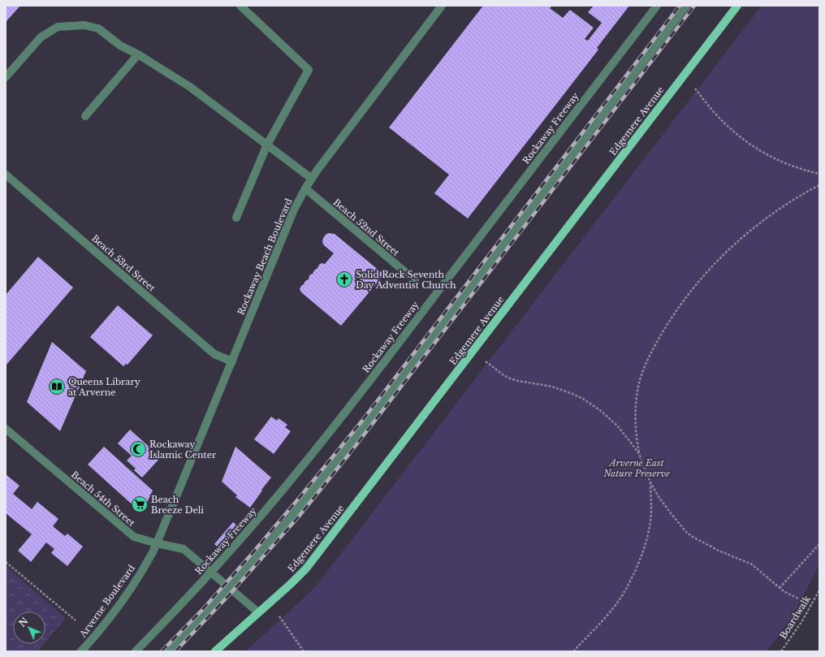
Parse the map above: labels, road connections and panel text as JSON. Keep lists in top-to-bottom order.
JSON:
{
  "streets": {
    "main road": ["Edgemere Avenue"],
    "street": [
      "Rockaway Freeway",
      "Beach 52nd Street",
      "Rockaway Beach Boulevard",
      "Beach 53rd Street",
      "Beach 54th Street",
      "Arverne Boulevard"
    ],
    "path": ["Boardwalk"]
  },
  "crossings": [
    ["Edgemere Avenue", "Beach 54th Street"],
    ["Rockaway Freeway", "Beach 54th Street"],
    ["Beach 52nd Street", "Rockaway Beach Boulevard"],
    ["Rockaway Beach Boulevard", "Beach 53rd Street"],
    ["Rockaway Beach Boulevard", "Beach 54th Street"],
    ["Rockaway Beach Boulevard", "Arverne Boulevard"],
    ["Beach 54th Street", "Arverne Boulevard"]
  ],
  "parks": ["Arverne East Nature Preserve"],
  "places": {
    "church": ["Solid Rock Seventh Day Adventist Church"],
    "library": ["Queens Library at Arverne"],
    "mosque": ["Rockaway Islamic Center"],
    "supermarket": ["Beach Breeze Deli"]
  },
  "north": "top left"
}
